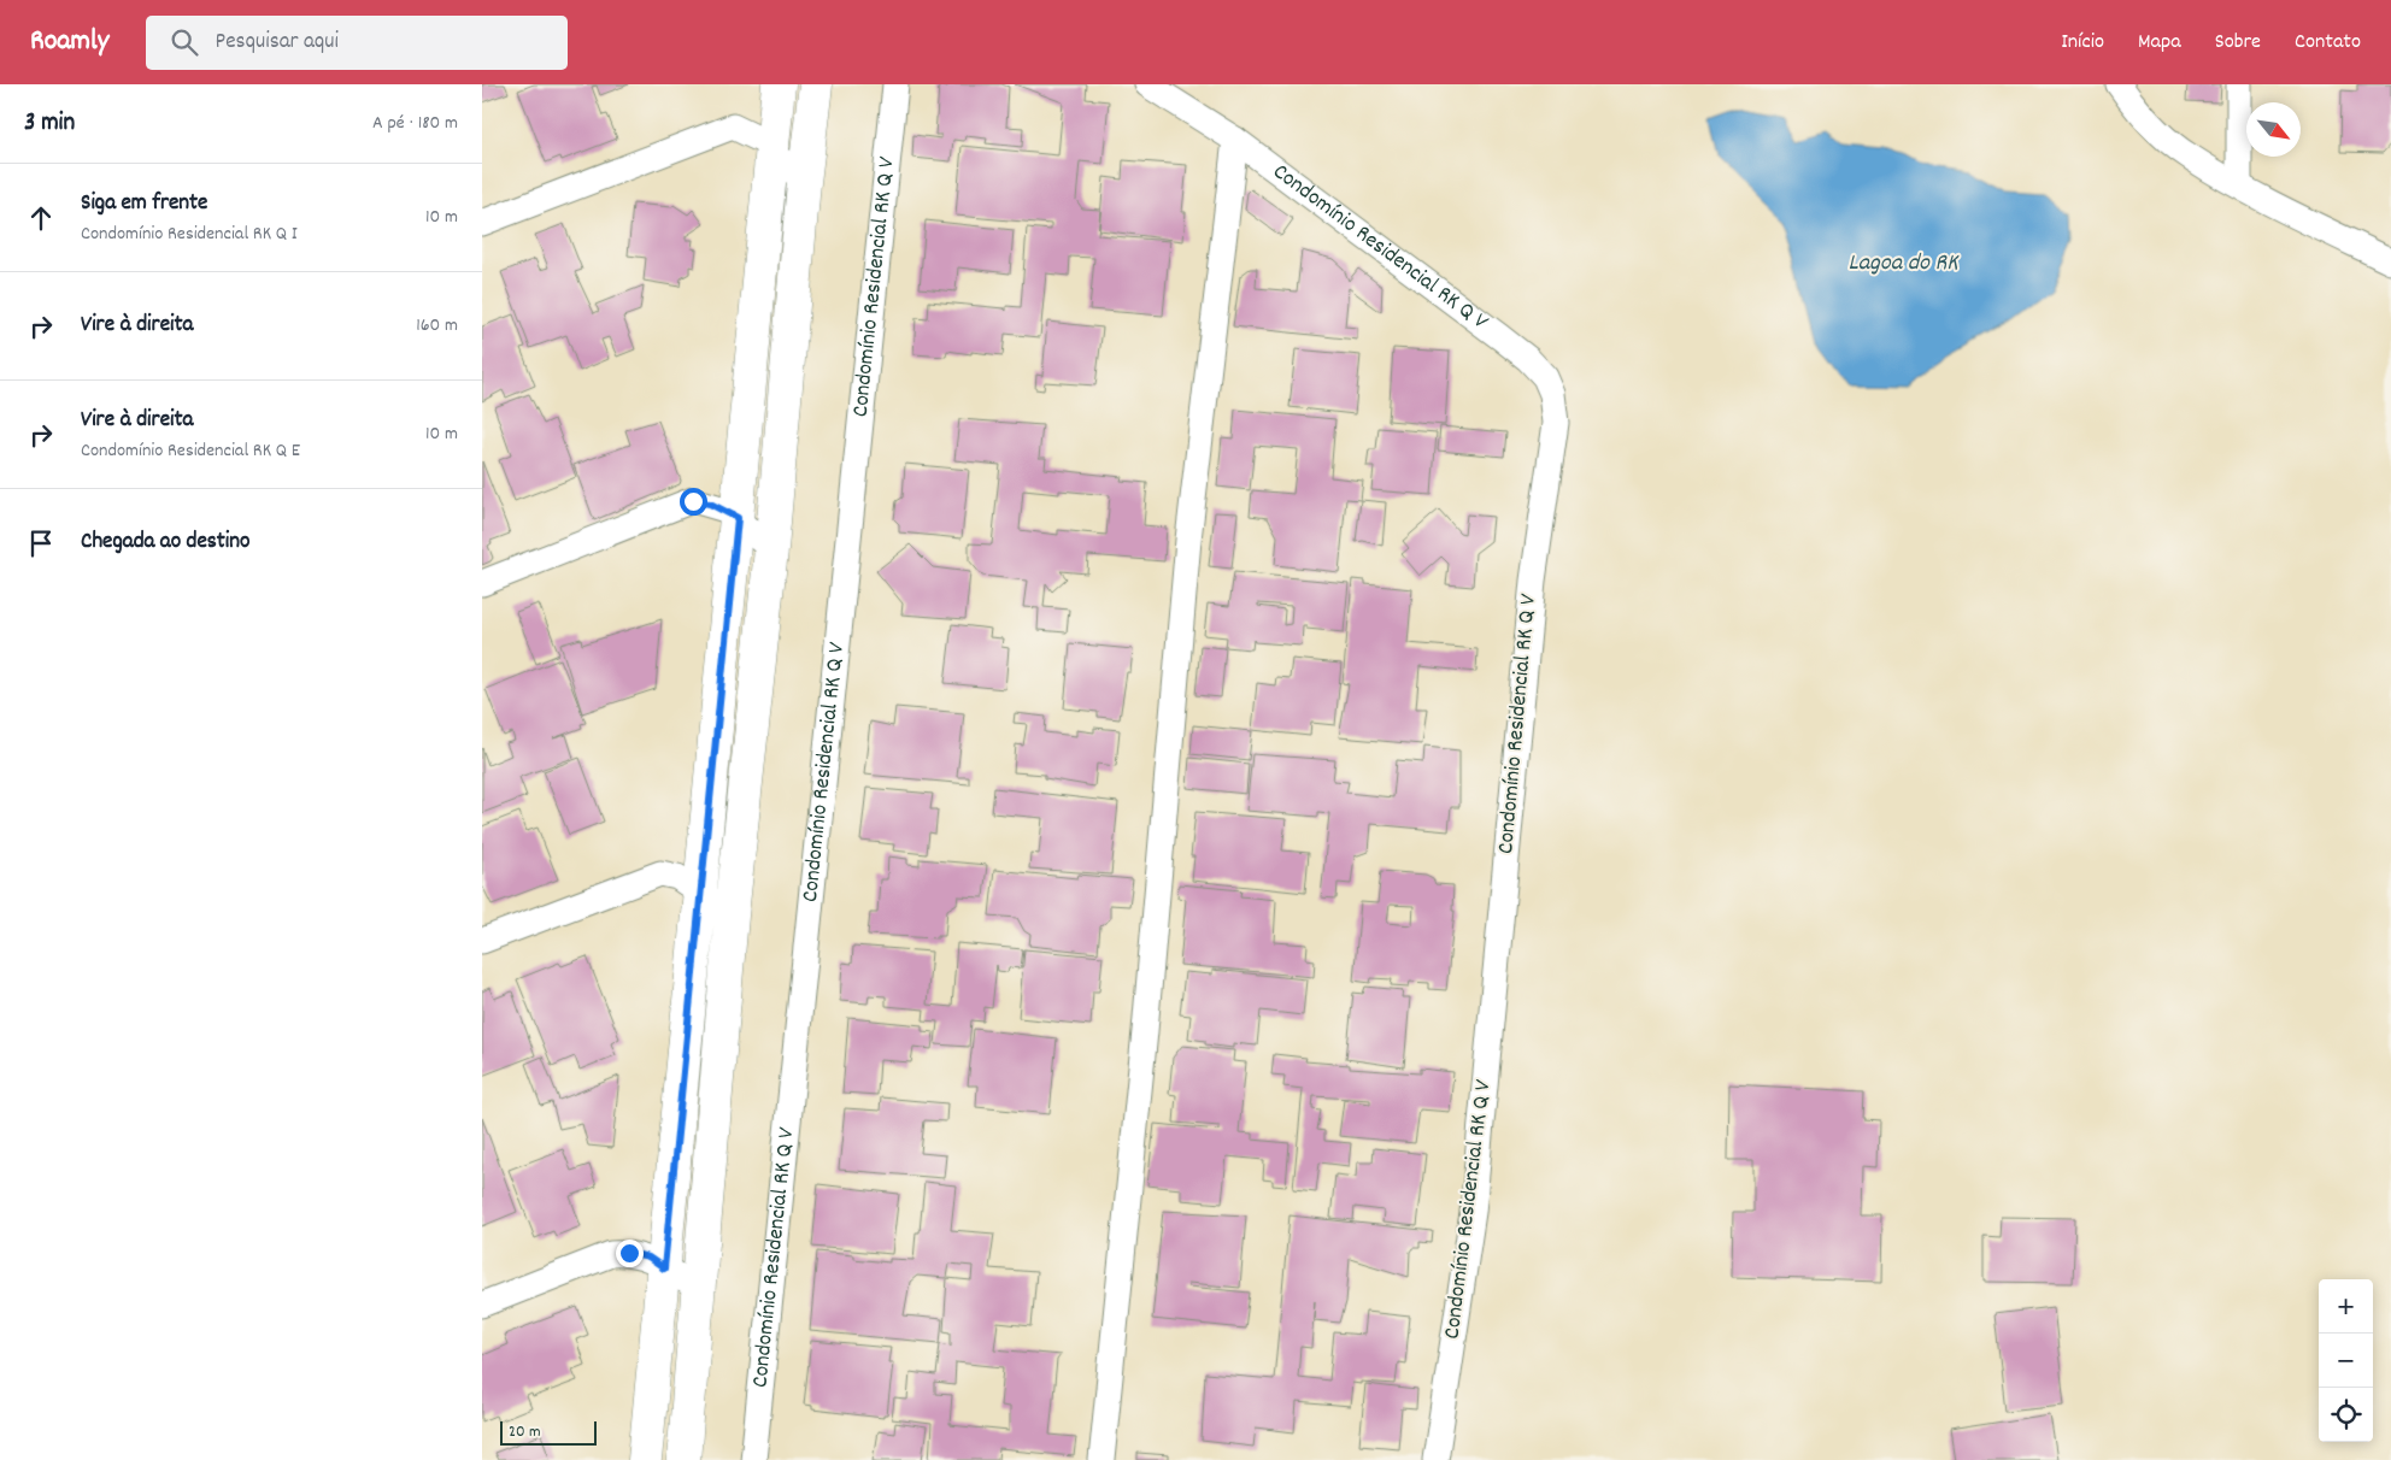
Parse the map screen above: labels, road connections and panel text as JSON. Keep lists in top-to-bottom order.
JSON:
{
  "streets": {
    "street": ["Condomínio Residencial RK Q V"]
  },
  "water": ["Lagoa do RK"],
  "scale_bar": "20 m",
  "north": "bottom right",
  "page": {
    "header": "Roamly",
    "search": "Pesquisar aqui",
    "nav": [
      "Início",
      "Mapa",
      "Sobre",
      "Contato"
    ],
    "heading": ["3 min", "A pé · 180 m"],
    "list": [
      ["Siga em frente", "Condomínio Residencial RK Q I", "10 m"],
      ["Vire à direita", "160 m"],
      ["Vire à direita", "Condomínio Residencial RK Q E", "10 m"],
      "Chegada ao destino"
    ],
    "map_buttons": ["+", "−"],
    "scale": "20 m"
  }
}
